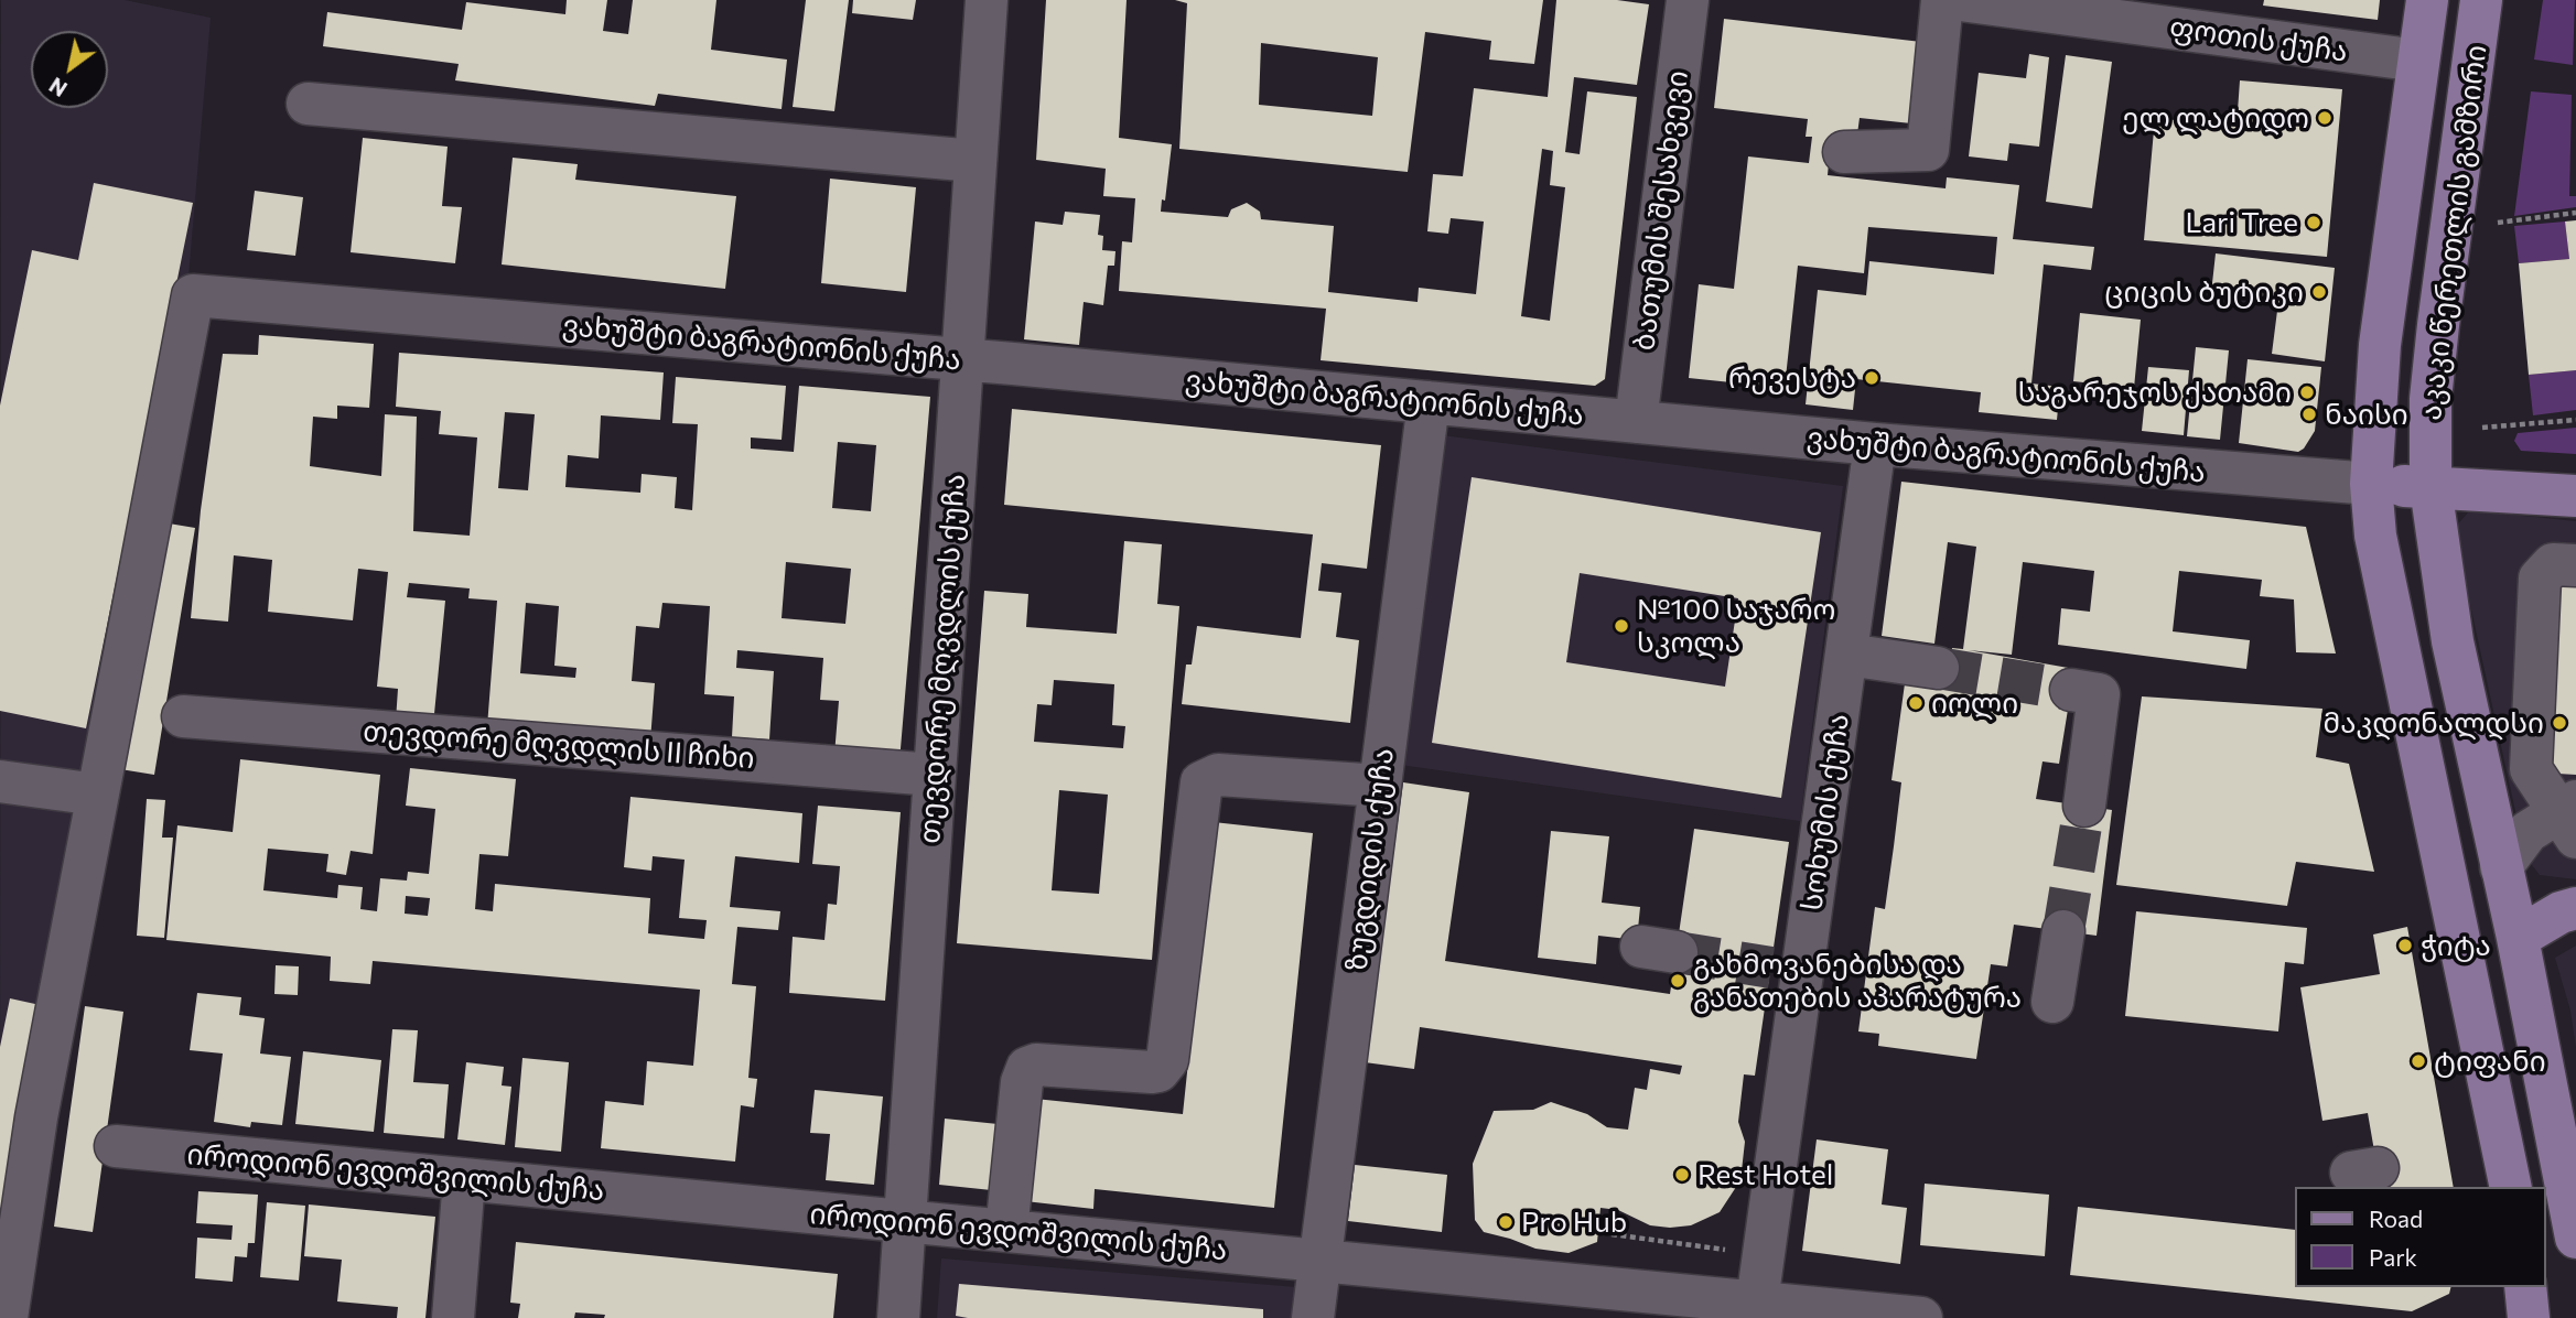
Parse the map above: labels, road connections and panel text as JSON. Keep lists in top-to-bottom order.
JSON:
{
  "streets": {
    "main road": ["აკაკი წერეთლის გამზირი", "ვახუშტი ბაგრატიონის ქუჩა"],
    "street": [
      "ფოთის ქუჩა",
      "ბათუმის შესახვევი",
      "თევდორე მღვდლის ქუჩა",
      "თევდორე მღვდლის II ჩიხი",
      "სოხუმის ქუჩა",
      "ზუგდიდის ქუჩა",
      "იროდიონ ევდოშვილის ქუჩა"
    ]
  },
  "crossings": [
    ["ფოთის ქუჩა", "აკაკი წერეთლის გამზირი"],
    ["ბათუმის შესახვევი", "ვახუშტი ბაგრატიონის ქუჩა"],
    ["აკაკი წერეთლის გამზირი", "ვახუშტი ბაგრატიონის ქუჩა"],
    ["ვახუშტი ბაგრატიონის ქუჩა", "თევდორე მღვდლის ქუჩა"],
    ["ვახუშტი ბაგრატიონის ქუჩა", "სოხუმის ქუჩა"],
    ["ვახუშტი ბაგრატიონის ქუჩა", "ზუგდიდის ქუჩა"],
    ["თევდორე მღვდლის ქუჩა", "თევდორე მღვდლის II ჩიხი"],
    ["თევდორე მღვდლის ქუჩა", "იროდიონ ევდოშვილის ქუჩა"],
    ["სოხუმის ქუჩა", "იროდიონ ევდოშვილის ქუჩა"],
    ["ზუგდიდის ქუჩა", "იროდიონ ევდოშვილის ქუჩა"]
  ],
  "places": [
    "ელ ლატიდო",
    "Lari Tree",
    "ციცის ბუტიკი",
    "რევესტა",
    "საგარეჯოს ქათამი",
    "ნაისი",
    "№100 საჯარო სკოლა",
    "იოლი",
    "მაკდონალდსი",
    "ჭიტა",
    "გახმოვანებისა და განათების აპარატურა",
    "ტიფანი",
    "Rest Hotel",
    "Pro Hub"
  ],
  "legend": ["Road", "Park"],
  "north": "bottom left"
}
